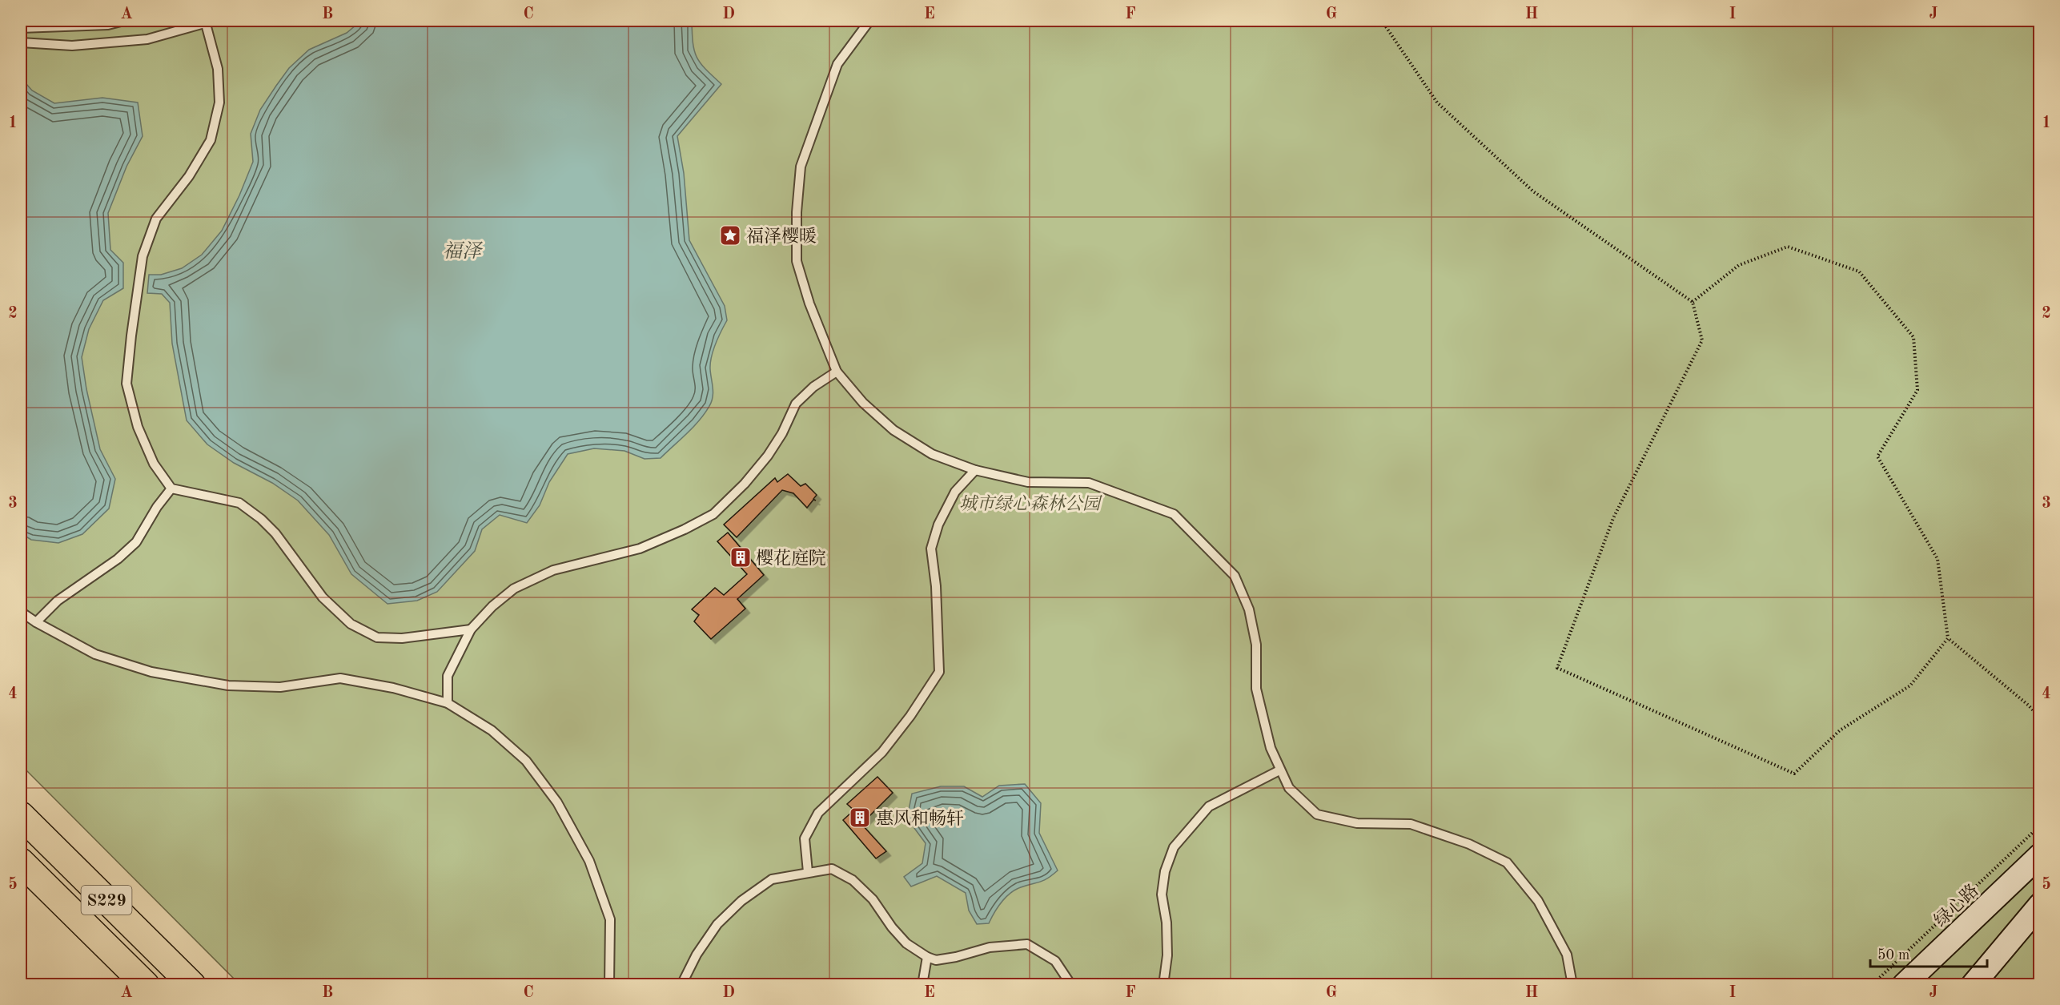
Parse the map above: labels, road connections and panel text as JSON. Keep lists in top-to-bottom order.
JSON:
{
  "streets": {
    "main road": ["S229", "绿心路"]
  },
  "water": ["福泽"],
  "parks": ["城市绿心森林公园"],
  "places": {
    "place": ["福泽樱暖"],
    "building": ["樱花庭院", "惠风和畅轩"]
  },
  "scale_bar": "50 m",
  "grid": {
    "columns": [
      "A",
      "B",
      "C",
      "D",
      "E",
      "F",
      "G",
      "H",
      "I",
      "J"
    ],
    "rows": [
      "1",
      "2",
      "3",
      "4",
      "5"
    ]
  }
}
